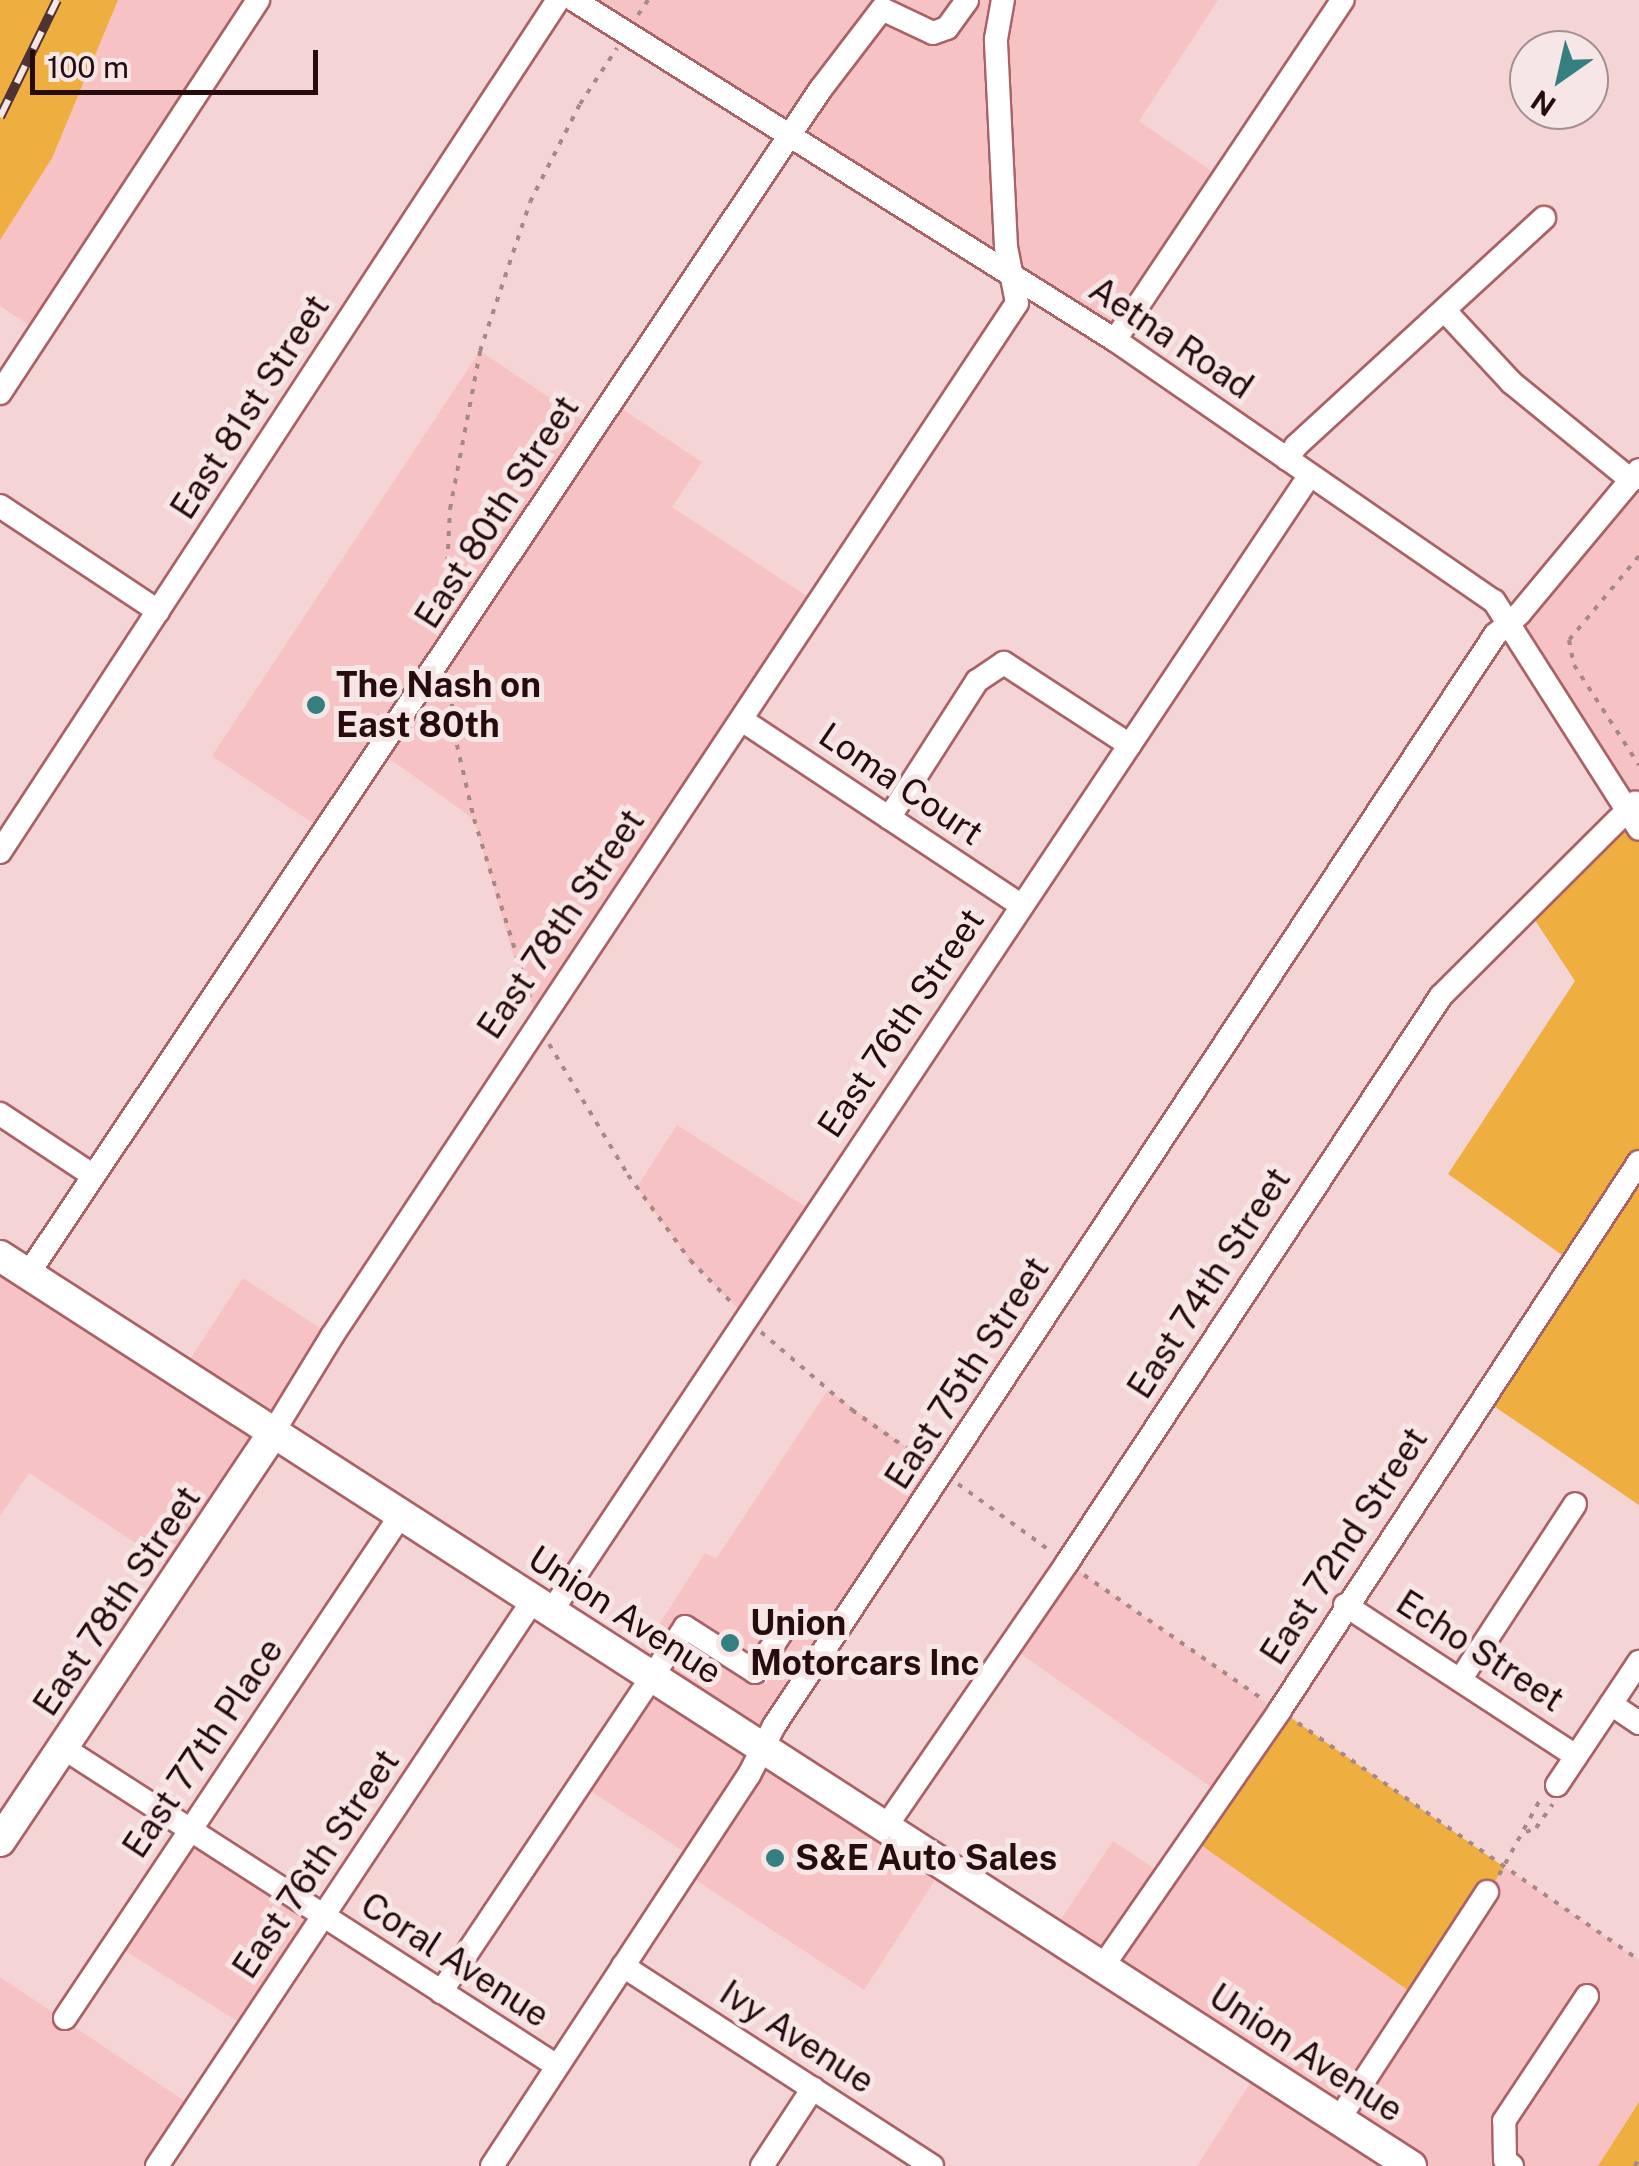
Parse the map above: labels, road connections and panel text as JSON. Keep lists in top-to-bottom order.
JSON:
{
  "streets": {
    "main road": ["East 78th Street", "Union Avenue"],
    "street": [
      "Aetna Road",
      "East 81st Street",
      "East 80th Street",
      "Loma Court",
      "East 76th Street",
      "East 74th Street",
      "East 75th Street",
      "East 72nd Street",
      "Echo Street",
      "East 77th Place",
      "Coral Avenue",
      "Ivy Avenue"
    ]
  },
  "crossings": [
    ["Aetna Road", "East 80th Street"],
    ["Aetna Road", "East 78th Street"],
    ["Aetna Road", "East 76th Street"],
    ["Aetna Road", "East 74th Street"],
    ["Aetna Road", "East 75th Street"],
    ["East 80th Street", "Union Avenue"],
    ["Loma Court", "East 78th Street"],
    ["Loma Court", "East 76th Street"],
    ["East 78th Street", "Union Avenue"],
    ["East 78th Street", "Coral Avenue"],
    ["East 76th Street", "Union Avenue"],
    ["East 76th Street", "Coral Avenue"],
    ["East 74th Street", "Union Avenue"],
    ["East 75th Street", "Union Avenue"],
    ["East 75th Street", "Coral Avenue"],
    ["East 75th Street", "Ivy Avenue"],
    ["East 72nd Street", "Union Avenue"],
    ["East 72nd Street", "Echo Street"],
    ["Union Avenue", "East 77th Place"],
    ["East 77th Place", "Coral Avenue"]
  ],
  "places": ["The Nash on East 80th", "Union Motorcars Inc", "S&E Auto Sales"],
  "scale_bar": "100 m",
  "north": "bottom left"
}
